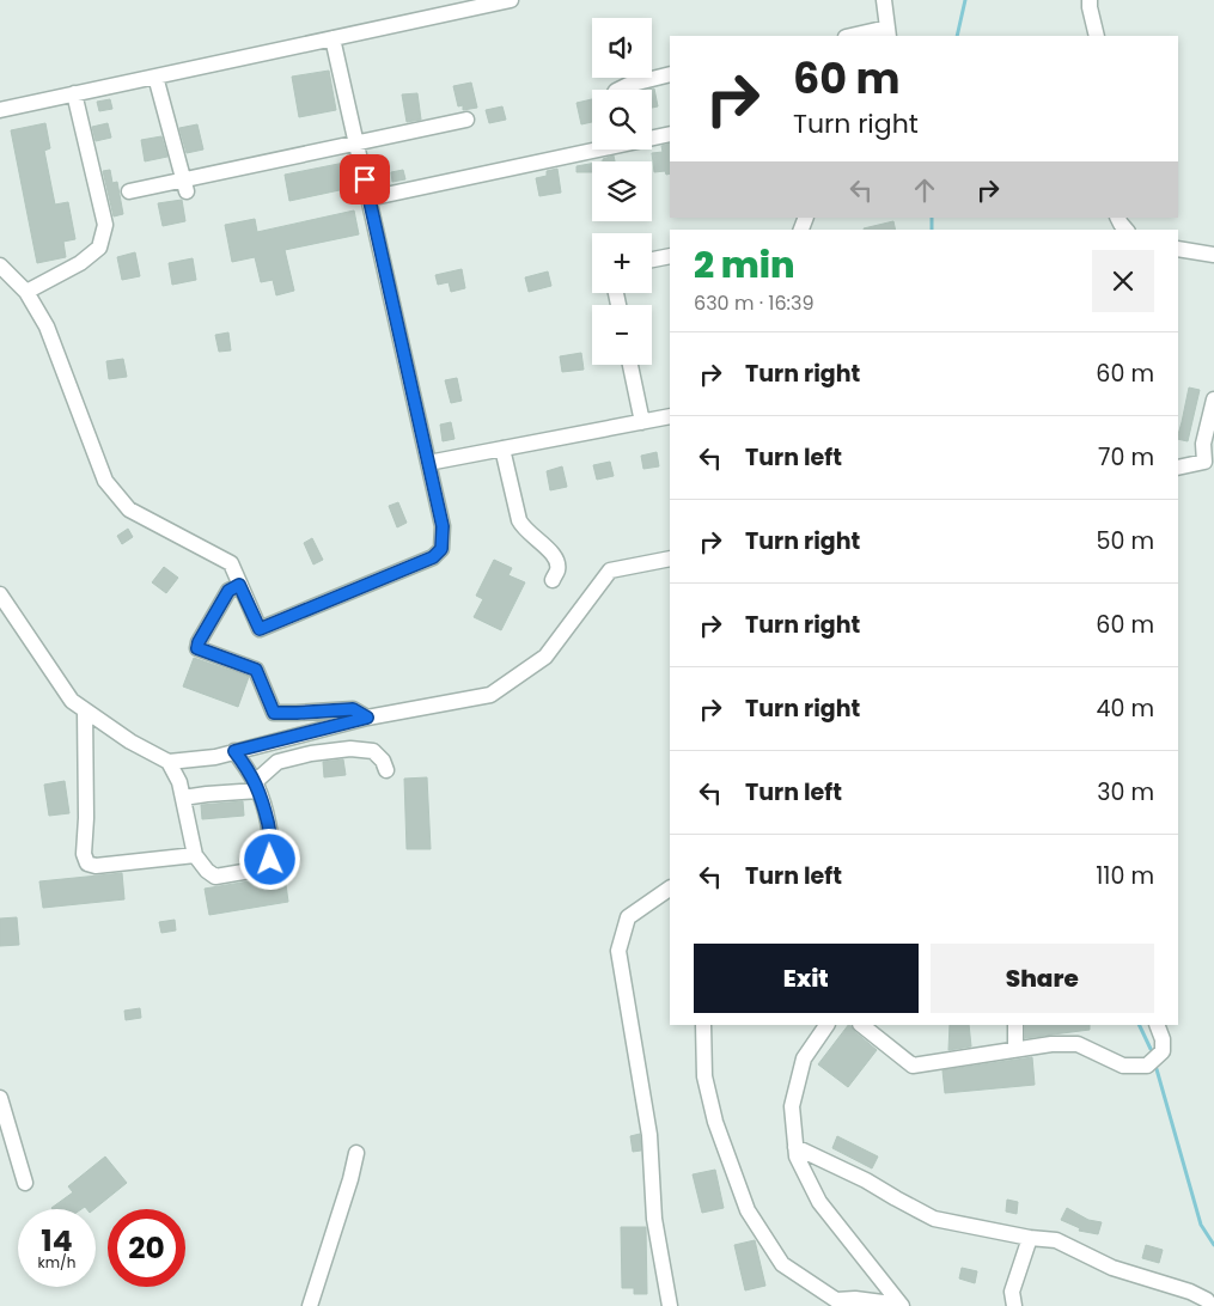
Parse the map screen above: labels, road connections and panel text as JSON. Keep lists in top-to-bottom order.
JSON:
{
  "page": {
    "map_buttons": ["+", "−"],
    "turn": ["60 m", "Turn right"],
    "heading": ["2 min", "630 m · 16:39"],
    "list": [
      {
        "name": "Turn right",
        "value": "60 m"
      },
      {
        "name": "Turn left",
        "value": "70 m"
      },
      {
        "name": "Turn right",
        "value": "50 m"
      },
      {
        "name": "Turn right",
        "value": "60 m"
      },
      {
        "name": "Turn right",
        "value": "40 m"
      },
      {
        "name": "Turn left",
        "value": "30 m"
      },
      {
        "name": "Turn left",
        "value": "110 m"
      }
    ],
    "buttons": ["Exit", "Share"],
    "speed": "14 km/h",
    "limit": "20"
  }
}
